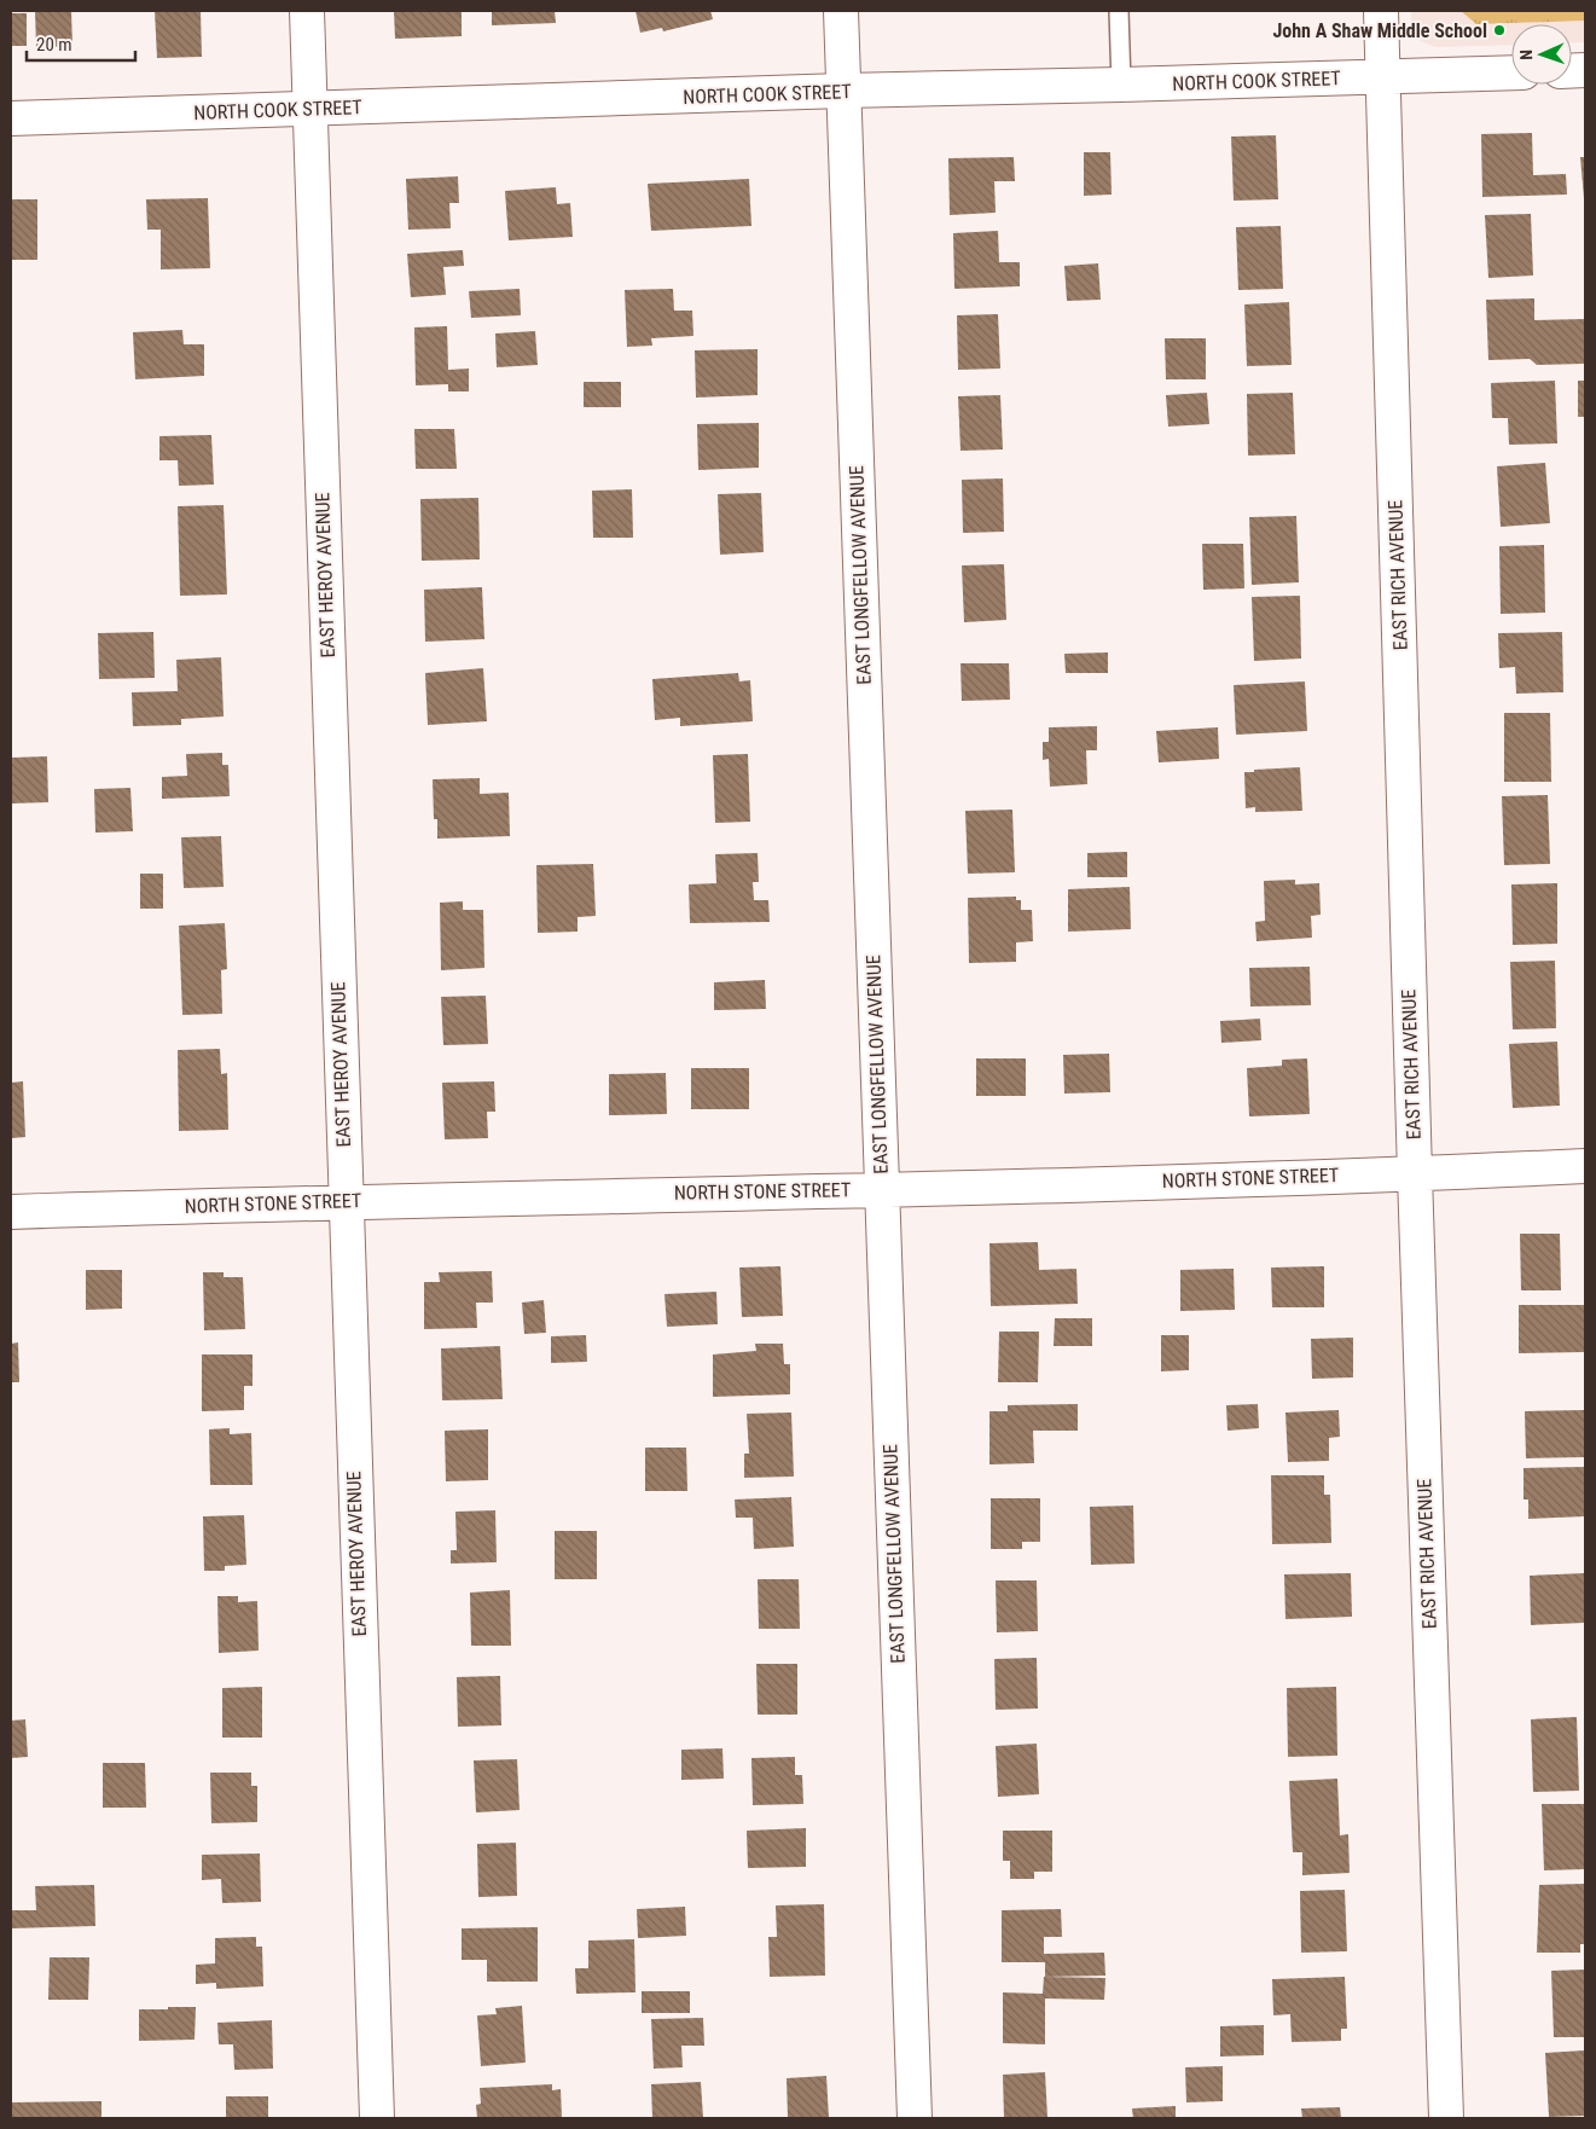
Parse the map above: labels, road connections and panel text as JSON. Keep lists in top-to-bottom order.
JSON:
{
  "streets": {
    "street": [
      "NORTH COOK STREET",
      "EAST HEROY AVENUE",
      "EAST LONGFELLOW AVENUE",
      "EAST RICH AVENUE",
      "NORTH STONE STREET"
    ]
  },
  "crossings": [
    ["NORTH COOK STREET", "EAST HEROY AVENUE"],
    ["NORTH COOK STREET", "EAST LONGFELLOW AVENUE"],
    ["NORTH COOK STREET", "EAST RICH AVENUE"],
    ["EAST HEROY AVENUE", "NORTH STONE STREET"],
    ["EAST LONGFELLOW AVENUE", "NORTH STONE STREET"],
    ["EAST RICH AVENUE", "NORTH STONE STREET"]
  ],
  "places": ["John A Shaw Middle School"],
  "scale_bar": "20 m",
  "north": "left"
}
